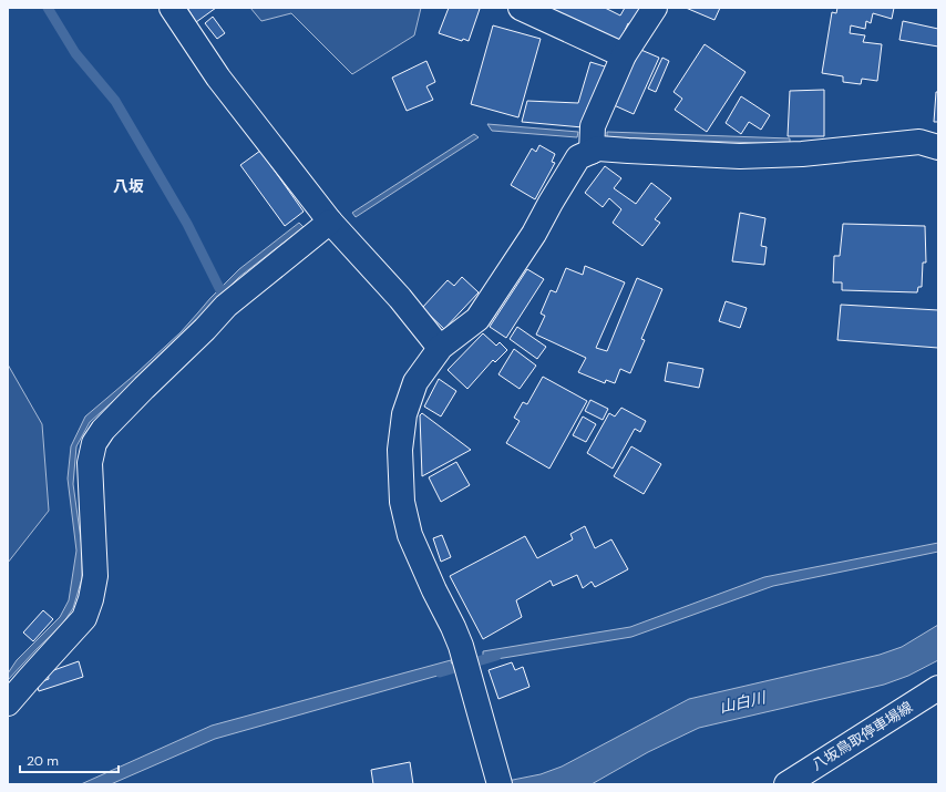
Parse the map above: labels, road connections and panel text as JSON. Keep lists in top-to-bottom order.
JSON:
{
  "streets": {
    "street": ["八坂鳥取停車場線"]
  },
  "districts": ["八坂"],
  "water": ["山白川"],
  "scale_bar": "20 m"
}
